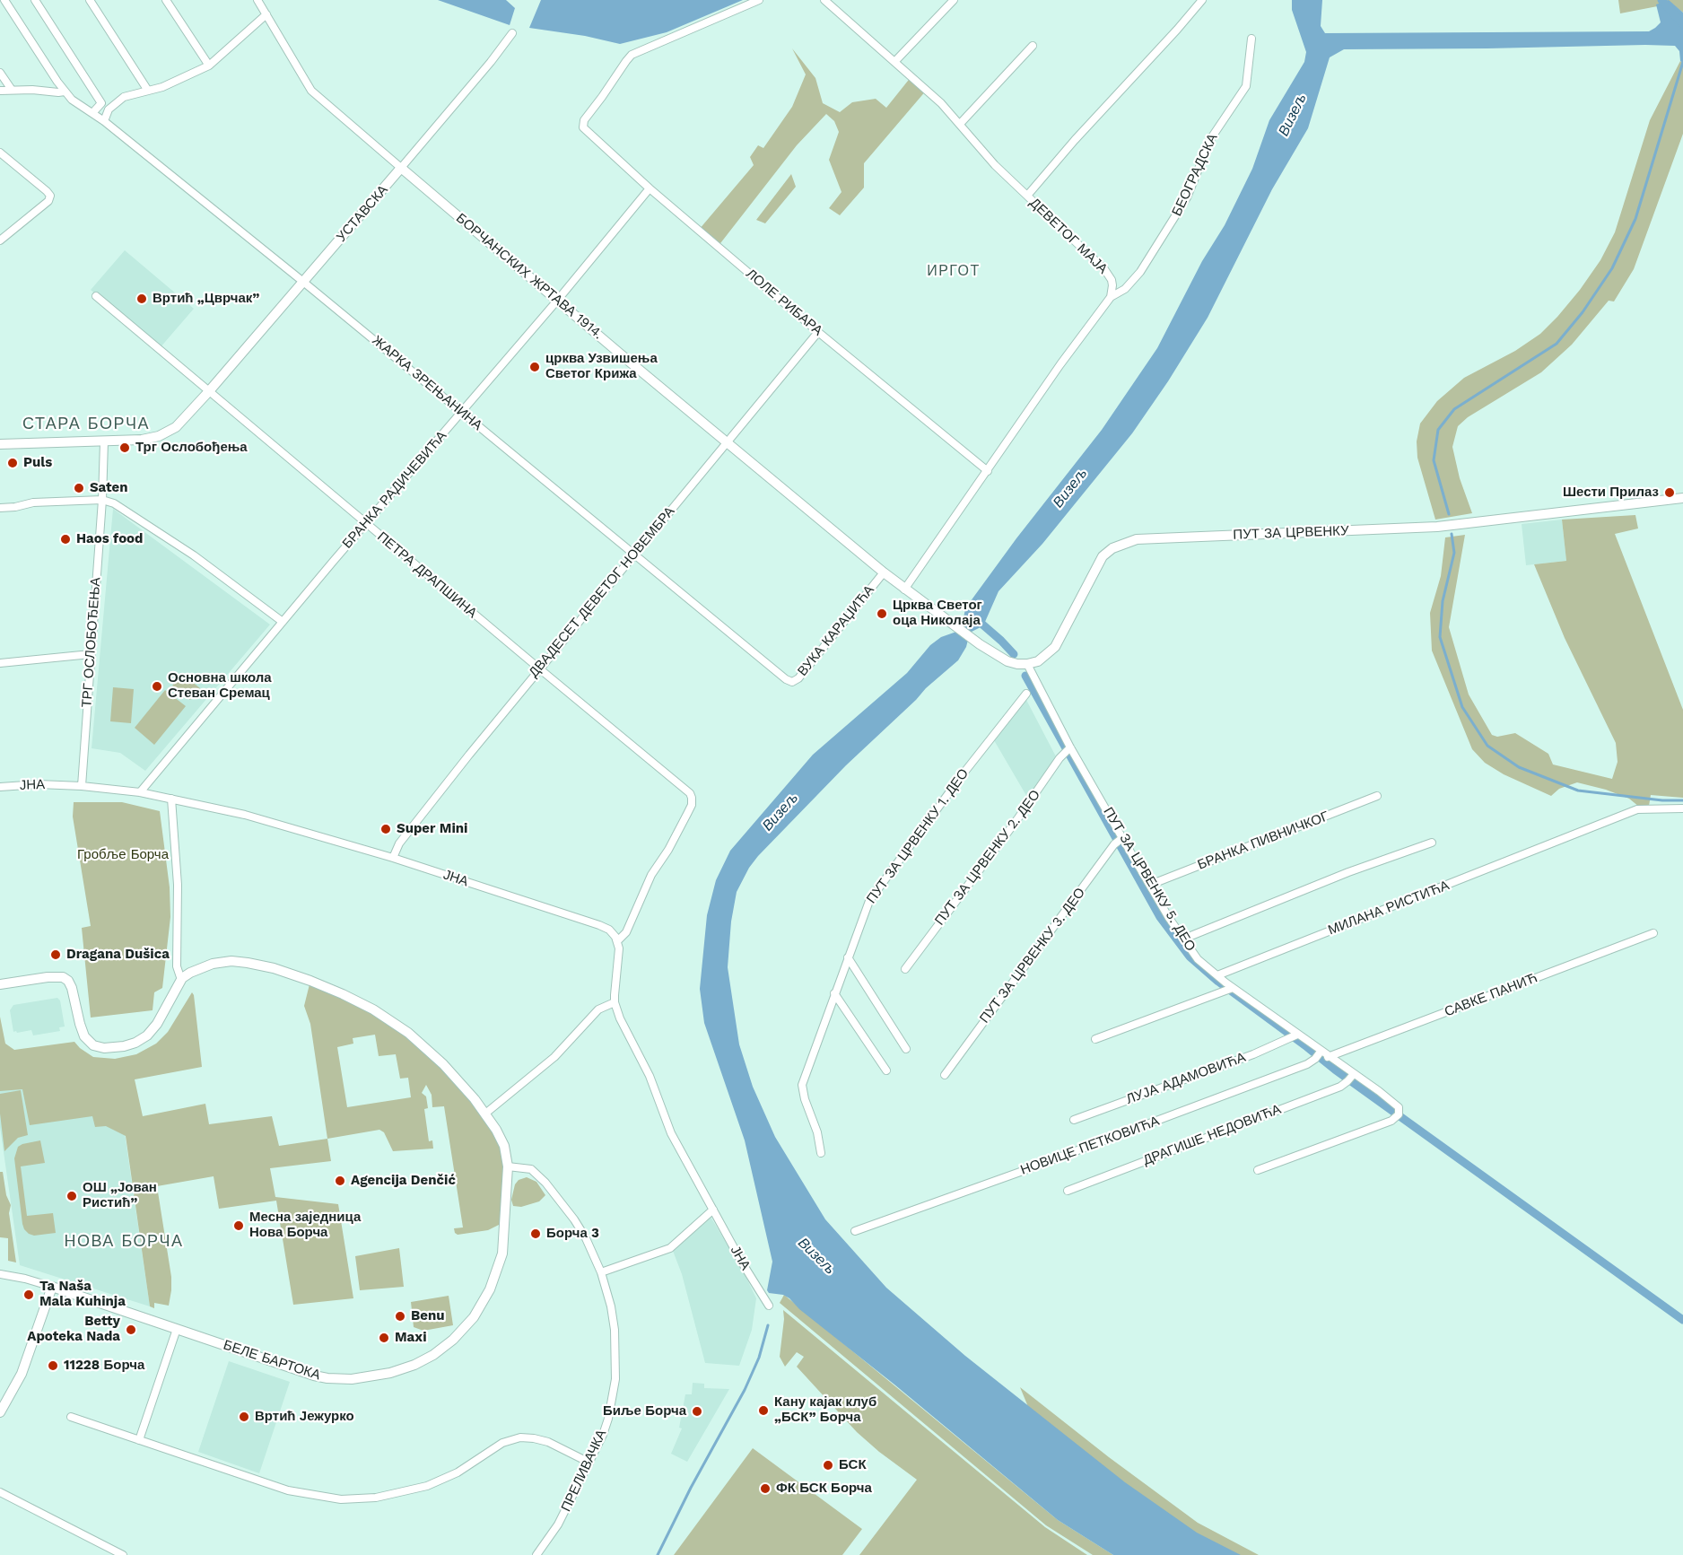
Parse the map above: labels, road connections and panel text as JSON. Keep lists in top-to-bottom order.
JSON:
{
  "streets": {
    "street": [
      "БЕОГРАДСКА",
      "УСТАВСКА",
      "ДЕВЕТОГ МАЈА",
      "БОРЧАНСКИХ ЖРТАВА 1914.",
      "ЛОЛЕ РИБАРА",
      "ЖАРКА ЗРЕЊАНИНА",
      "БРАНКА РАДИЧЕВИЋА",
      "ПУТ ЗА ЦРВЕНКУ",
      "ПЕТРА ДРАПШИНА",
      "ДВАДЕСЕТ ДЕВЕТОГ НОВЕМБРА",
      "ВУКА КАРАЏИЋА",
      "ТРГ ОСЛОБОЂЕЊА",
      "ЈНА",
      "ПУТ ЗА ЦРВЕНКУ 1. ДЕО",
      "БРАНКА ПИВНИЧКОГ",
      "ПУТ ЗА ЦРВЕНКУ 2. ДЕО",
      "ПУТ ЗА ЦРВЕНКУ 5. ДЕО",
      "МИЛАНА РИСТИЋА",
      "ПУТ ЗА ЦРВЕНКУ 3. ДЕО",
      "САВКЕ ПАНИЋ",
      "ЛУЈА АДАМОВИЋА",
      "ДРАГИШЕ НЕДОВИЋА",
      "НОВИЦЕ ПЕТКОВИЋА",
      "БЕЛЕ БАРТОКА",
      "ПРЕЛИВАЧКА"
    ]
  },
  "crossings": [
    ["БЕОГРАДСКА", "ДЕВЕТОГ МАЈА"],
    ["УСТАВСКА", "БОРЧАНСКИХ ЖРТАВА 1914."],
    ["УСТАВСКА", "ЖАРКА ЗРЕЊАНИНА"],
    ["УСТАВСКА", "ПЕТРА ДРАПШИНА"],
    ["УСТАВСКА", "ТРГ ОСЛОБОЂЕЊА"],
    ["БОРЧАНСКИХ ЖРТАВА 1914.", "БРАНКА РАДИЧЕВИЋА"],
    ["БОРЧАНСКИХ ЖРТАВА 1914.", "ПУТ ЗА ЦРВЕНКУ"],
    ["БОРЧАНСКИХ ЖРТАВА 1914.", "ДВАДЕСЕТ ДЕВЕТОГ НОВЕМБРА"],
    ["БОРЧАНСКИХ ЖРТАВА 1914.", "ВУКА КАРАЏИЋА"],
    ["БОРЧАНСКИХ ЖРТАВА 1914.", "ПУТ ЗА ЦРВЕНКУ 5. ДЕО"],
    ["ЛОЛЕ РИБАРА", "БРАНКА РАДИЧЕВИЋА"],
    ["ЛОЛЕ РИБАРА", "ДВАДЕСЕТ ДЕВЕТОГ НОВЕМБРА"],
    ["ЖАРКА ЗРЕЊАНИНА", "БРАНКА РАДИЧЕВИЋА"],
    ["ЖАРКА ЗРЕЊАНИНА", "ДВАДЕСЕТ ДЕВЕТОГ НОВЕМБРА"],
    ["ЖАРКА ЗРЕЊАНИНА", "ВУКА КАРАЏИЋА"],
    ["БРАНКА РАДИЧЕВИЋА", "ПЕТРА ДРАПШИНА"],
    ["БРАНКА РАДИЧЕВИЋА", "ЈНА"],
    ["ПУТ ЗА ЦРВЕНКУ", "ПУТ ЗА ЦРВЕНКУ 5. ДЕО"],
    ["ПЕТРА ДРАПШИНА", "ДВАДЕСЕТ ДЕВЕТОГ НОВЕМБРА"],
    ["ПЕТРА ДРАПШИНА", "ЈНА"],
    ["ДВАДЕСЕТ ДЕВЕТОГ НОВЕМБРА", "ЈНА"],
    ["ТРГ ОСЛОБОЂЕЊА", "ЈНА"],
    ["БРАНКА ПИВНИЧКОГ", "ПУТ ЗА ЦРВЕНКУ 5. ДЕО"],
    ["ПУТ ЗА ЦРВЕНКУ 2. ДЕО", "ПУТ ЗА ЦРВЕНКУ 5. ДЕО"],
    ["ПУТ ЗА ЦРВЕНКУ 5. ДЕО", "МИЛАНА РИСТИЋА"],
    ["ПУТ ЗА ЦРВЕНКУ 5. ДЕО", "ПУТ ЗА ЦРВЕНКУ 3. ДЕО"],
    ["ПУТ ЗА ЦРВЕНКУ 5. ДЕО", "САВКЕ ПАНИЋ"],
    ["ПУТ ЗА ЦРВЕНКУ 5. ДЕО", "ЛУЈА АДАМОВИЋА"],
    ["ПУТ ЗА ЦРВЕНКУ 5. ДЕО", "ДРАГИШЕ НЕДОВИЋА"],
    ["ПУТ ЗА ЦРВЕНКУ 5. ДЕО", "НОВИЦЕ ПЕТКОВИЋА"],
    ["БЕЛЕ БАРТОКА", "ПРЕЛИВАЧКА"]
  ],
  "districts": ["ИРГОТ", "СТАРА БОРЧА", "НОВА БОРЧА"],
  "water": ["Визељ"],
  "parks": ["Гробље Борча"],
  "places": [
    "Вртић „Цврчак”",
    "црква Узвишења Светог Крижа",
    "Трг Ослобођења",
    "Puls",
    "Saten",
    "Шести Прилаз",
    "Haos food",
    "Црква Светог оца Николаја",
    "Основна школа Стеван Сремац",
    "Super Mini",
    "Dragana Dušica",
    "Agencija Denčić",
    "ОШ „Јован Ристић”",
    "Месна заједница Нова Борча",
    "Борча 3",
    "Ta Naša Mala Kuhinja",
    "Benu",
    "Betty Apoteka Nada",
    "Maxi",
    "11228 Борча",
    "Кану кајак клуб „БСК” Борча",
    "Биље Борча",
    "Вртић Јежурко",
    "БСК",
    "ФК БСК Борча"
  ]
}
